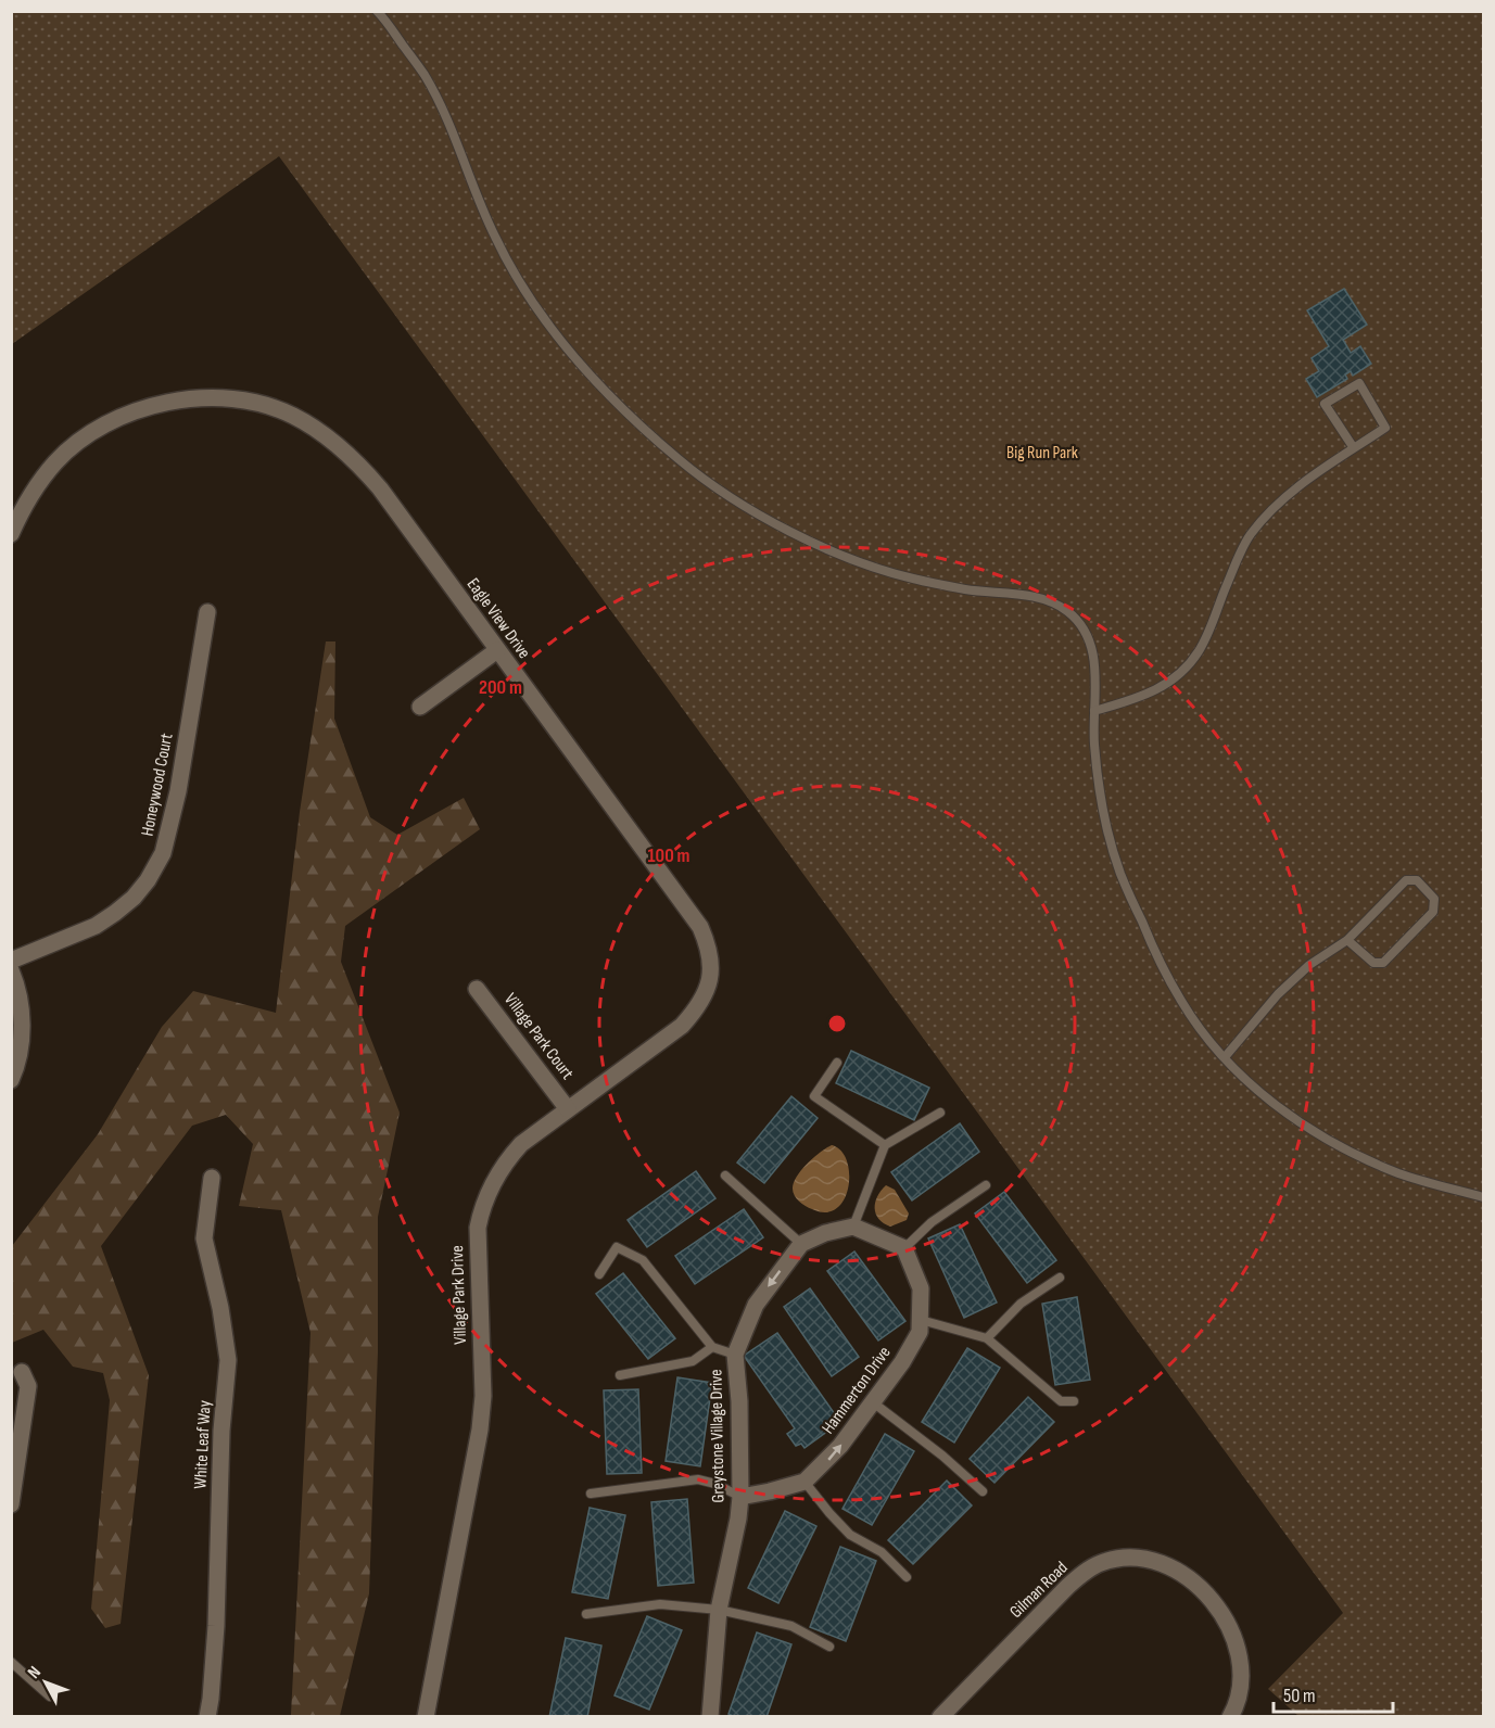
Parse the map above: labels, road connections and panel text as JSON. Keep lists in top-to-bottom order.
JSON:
{
  "streets": {
    "street": [
      "Eagle View Drive",
      "Honeywood Court",
      "Village Park Court",
      "Village Park Drive",
      "Hammerton Drive",
      "Greystone Village Drive",
      "White Leaf Way",
      "Gilman Road"
    ]
  },
  "crossings": [
    ["Eagle View Drive", "Village Park Drive"],
    ["Village Park Court", "Village Park Drive"],
    ["Hammerton Drive", "Greystone Village Drive"]
  ],
  "parks": ["Big Run Park"],
  "scale_bar": "50 m",
  "north": "top left",
  "rings": ["200 m", "100 m"]
}
